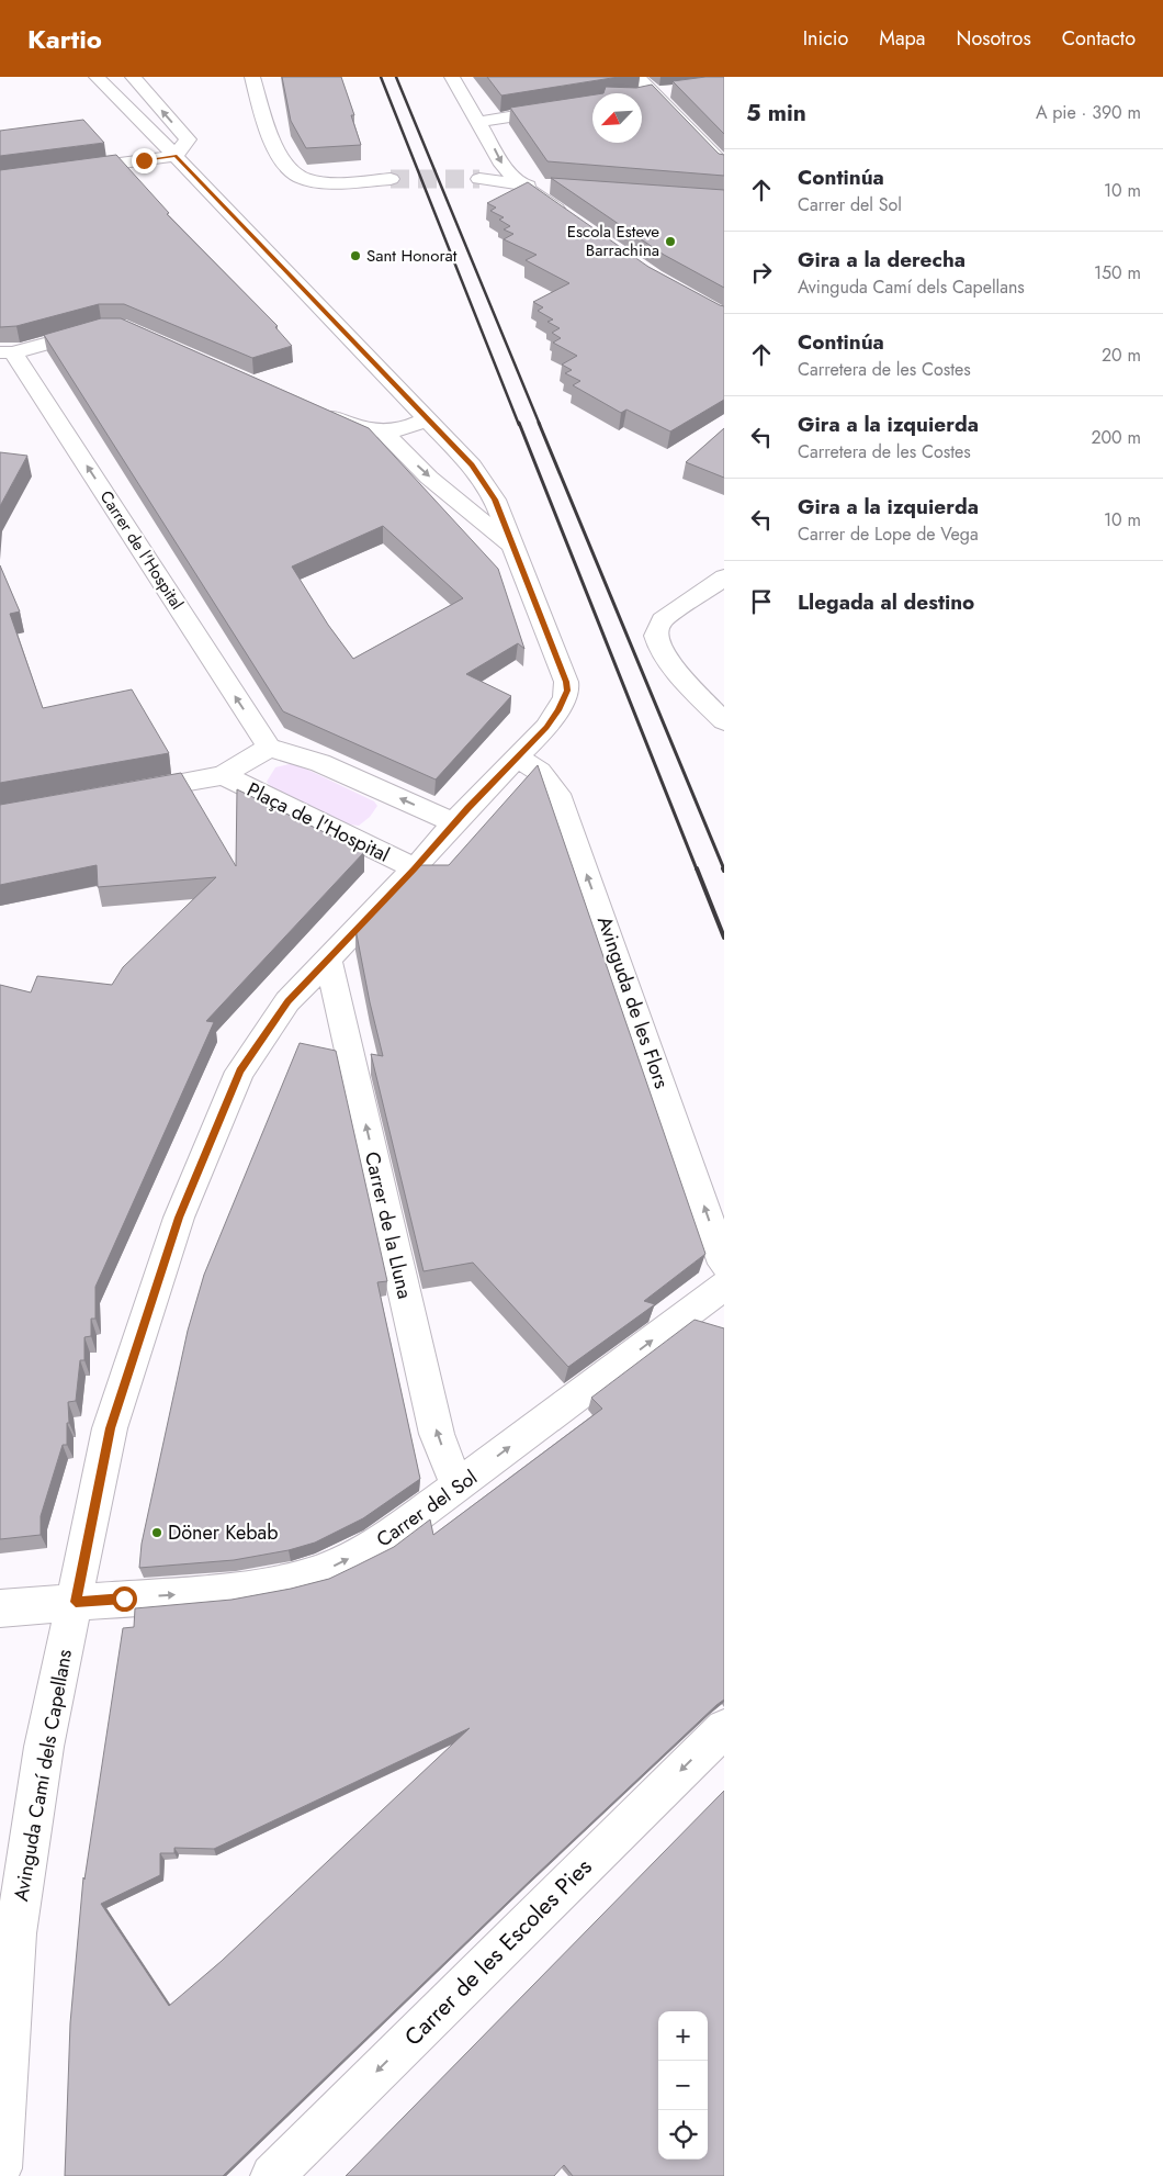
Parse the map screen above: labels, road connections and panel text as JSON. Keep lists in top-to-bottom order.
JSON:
{
  "streets": {
    "street": [
      "Carrer de l'Hospital",
      "Plaça de l'Hospital",
      "Avinguda de les Flors",
      "Carrer de la Lluna",
      "Carrer del Sol",
      "Avinguda Camí dels Capellans",
      "Carrer de les Escoles Pies"
    ]
  },
  "crossings": [
    ["Plaça de l'Hospital", "Avinguda Camí dels Capellans"],
    ["Avinguda de les Flors", "Avinguda Camí dels Capellans"],
    ["Carrer de la Lluna", "Carrer del Sol"],
    ["Carrer de la Lluna", "Avinguda Camí dels Capellans"],
    ["Carrer del Sol", "Avinguda Camí dels Capellans"]
  ],
  "one_way": [
    "Carrer de l'Hospital",
    "Avinguda de les Flors",
    "Carrer de la Lluna",
    "Carrer del Sol",
    "Carrer de les Escoles Pies"
  ],
  "places": ["Escola Esteve Barrachina", "Sant Honorat", "Döner Kebab"],
  "north": "bottom left",
  "page": {
    "header": "Kartio",
    "nav": [
      "Inicio",
      "Mapa",
      "Nosotros",
      "Contacto"
    ],
    "heading": ["5 min", "A pie · 390 m"],
    "list": [
      ["Continúa", "Carrer del Sol", "10 m"],
      ["Gira a la derecha", "Avinguda Camí dels Capellans", "150 m"],
      ["Continúa", "Carretera de les Costes", "20 m"],
      ["Gira a la izquierda", "Carretera de les Costes", "200 m"],
      ["Gira a la izquierda", "Carrer de Lope de Vega", "10 m"],
      "Llegada al destino"
    ],
    "map_buttons": ["+", "−"]
  }
}
